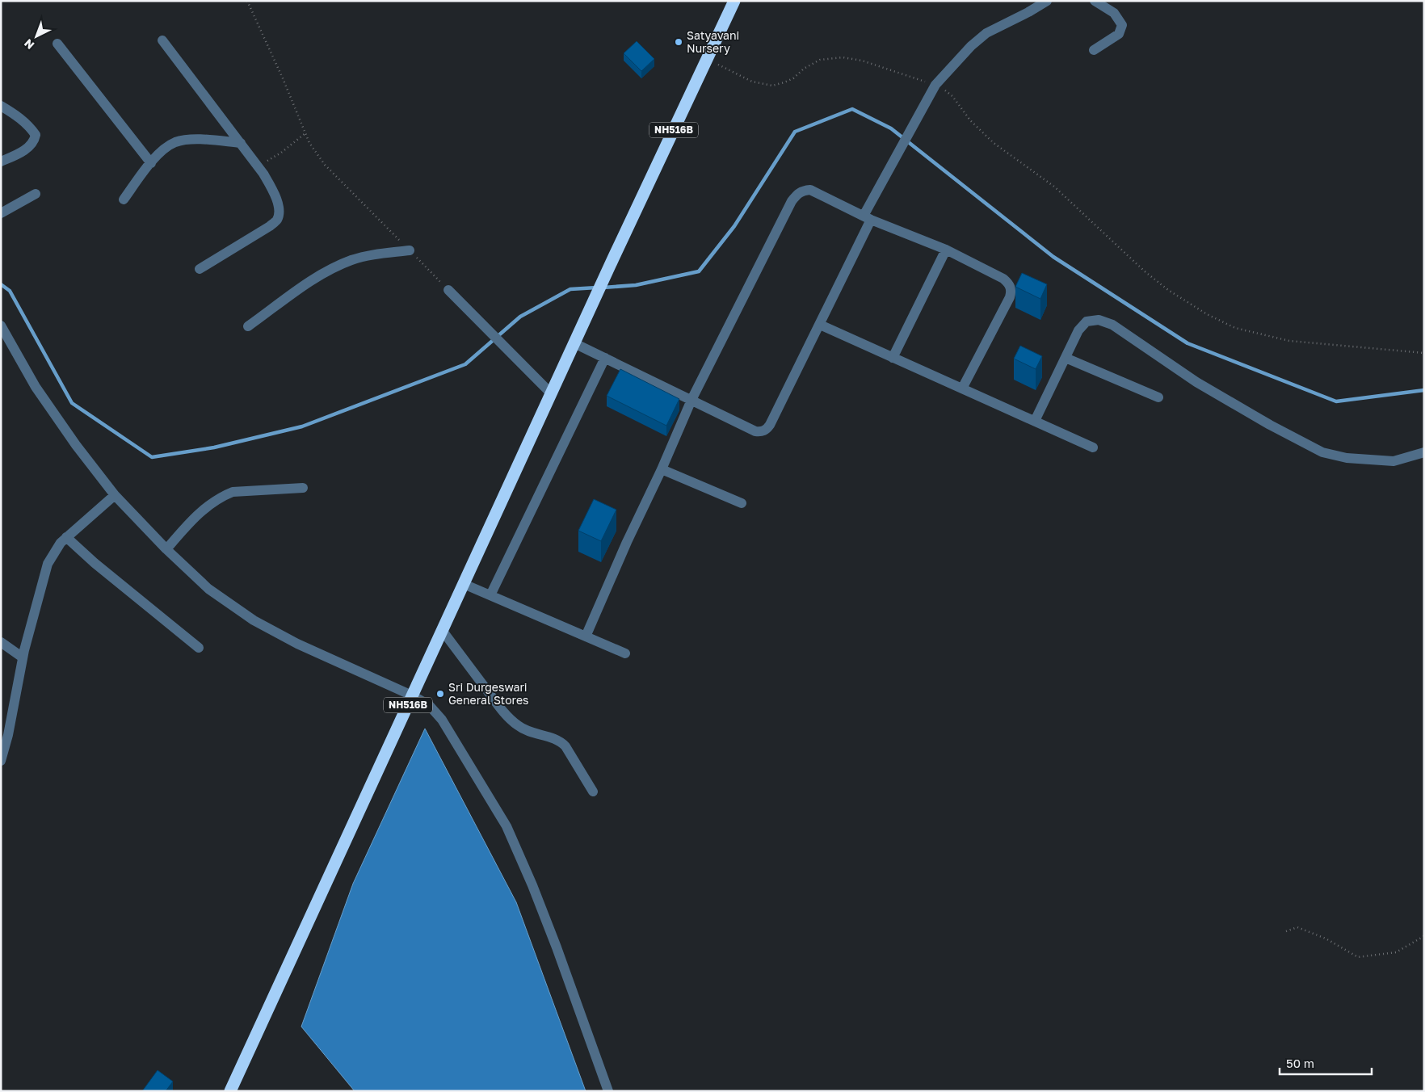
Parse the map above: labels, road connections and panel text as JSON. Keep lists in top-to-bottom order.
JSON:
{
  "streets": {
    "highway": ["NH516B"]
  },
  "places": ["Satyavani Nursery", "Sri Durgeswari General Stores"],
  "scale_bar": "50 m",
  "north": "bottom left"
}
